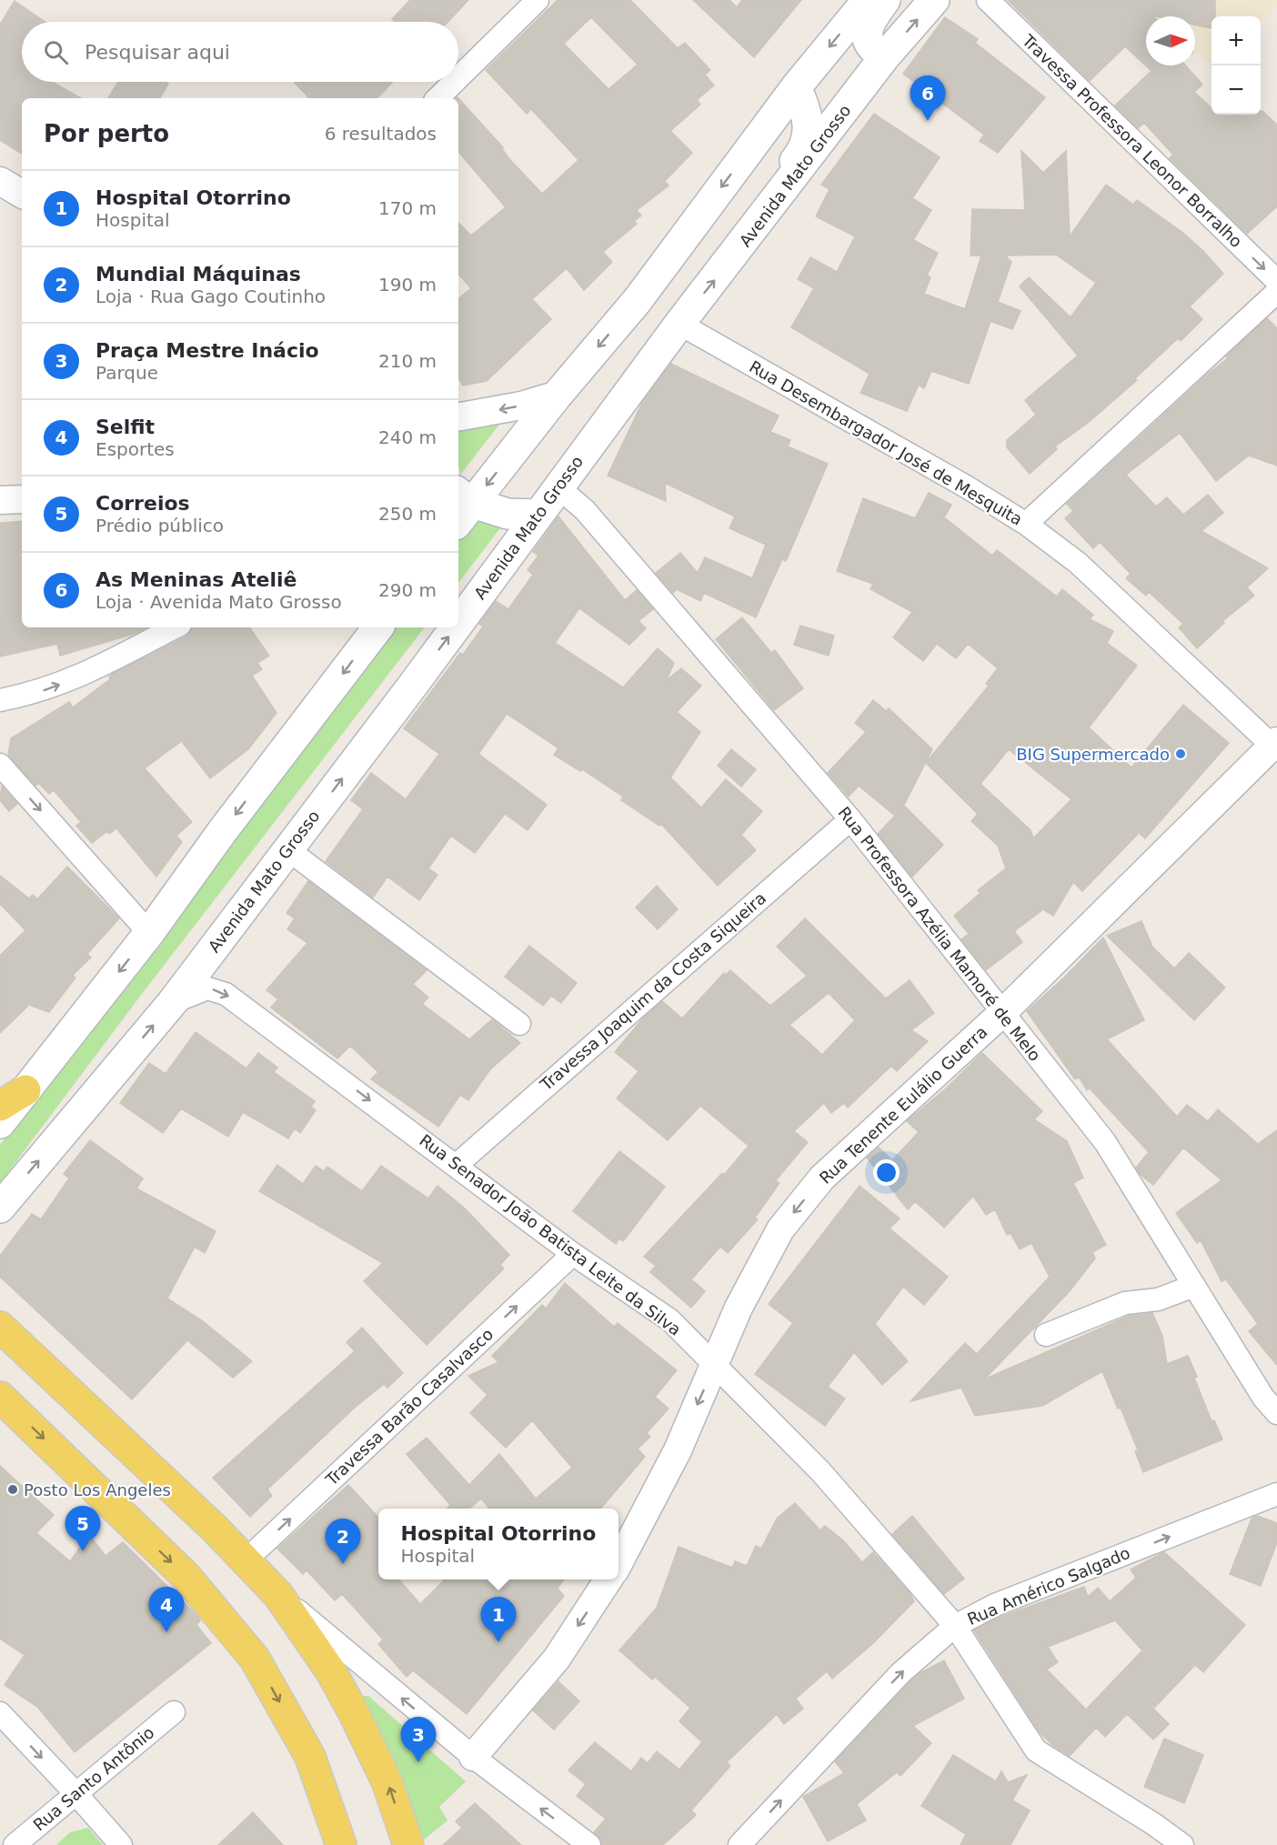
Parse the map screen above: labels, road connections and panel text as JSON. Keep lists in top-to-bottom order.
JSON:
{
  "streets": {
    "main road": ["Avenida Mato Grosso"],
    "street": [
      "Travessa Professora Leonor Borralho",
      "Rua Desembargador José de Mesquita",
      "Rua Professora Azélia Mamoré de Melo",
      "Travessa Joaquim da Costa Siqueira",
      "Rua Tenente Eulálio Guerra",
      "Rua Senador João Batista Leite da Silva",
      "Travessa Barão Casalvasco",
      "Rua Américo Salgado",
      "Rua Santo Antônio"
    ]
  },
  "crossings": [
    ["Avenida Mato Grosso", "Rua Desembargador José de Mesquita"],
    ["Avenida Mato Grosso", "Rua Professora Azélia Mamoré de Melo"],
    ["Avenida Mato Grosso", "Rua Senador João Batista Leite da Silva"],
    ["Rua Desembargador José de Mesquita", "Rua Tenente Eulálio Guerra"],
    ["Rua Professora Azélia Mamoré de Melo", "Travessa Joaquim da Costa Siqueira"],
    ["Rua Professora Azélia Mamoré de Melo", "Rua Tenente Eulálio Guerra"],
    ["Travessa Joaquim da Costa Siqueira", "Rua Senador João Batista Leite da Silva"],
    ["Rua Tenente Eulálio Guerra", "Rua Senador João Batista Leite da Silva"],
    ["Rua Senador João Batista Leite da Silva", "Travessa Barão Casalvasco"],
    ["Rua Senador João Batista Leite da Silva", "Rua Américo Salgado"]
  ],
  "one_way": [
    "Travessa Professora Leonor Borralho",
    "Rua Tenente Eulálio Guerra",
    "Travessa Barão Casalvasco",
    "Rua Américo Salgado"
  ],
  "places": ["BIG Supermercado", "Posto Los Angeles"],
  "north": "right",
  "page": {
    "map_buttons": ["+", "−"],
    "search": "Pesquisar aqui",
    "pins": [
      "6",
      "5",
      "2",
      "4",
      "1",
      "3"
    ],
    "heading": ["Por perto", "6 resultados"],
    "list": [
      {
        "mark": "1",
        "name": "Hospital Otorrino",
        "note": "Hospital",
        "value": "170 m"
      },
      {
        "mark": "2",
        "name": "Mundial Máquinas",
        "note": "Loja · Rua Gago Coutinho",
        "value": "190 m"
      },
      {
        "mark": "3",
        "name": "Praça Mestre Inácio",
        "note": "Parque",
        "value": "210 m"
      },
      {
        "mark": "4",
        "name": "Selfit",
        "note": "Esportes",
        "value": "240 m"
      },
      {
        "mark": "5",
        "name": "Correios",
        "note": "Prédio público",
        "value": "250 m"
      },
      {
        "mark": "6",
        "name": "As Meninas Ateliê",
        "note": "Loja · Avenida Mato Grosso",
        "value": "290 m"
      }
    ],
    "popup": ["Hospital Otorrino", "Hospital"]
  }
}
